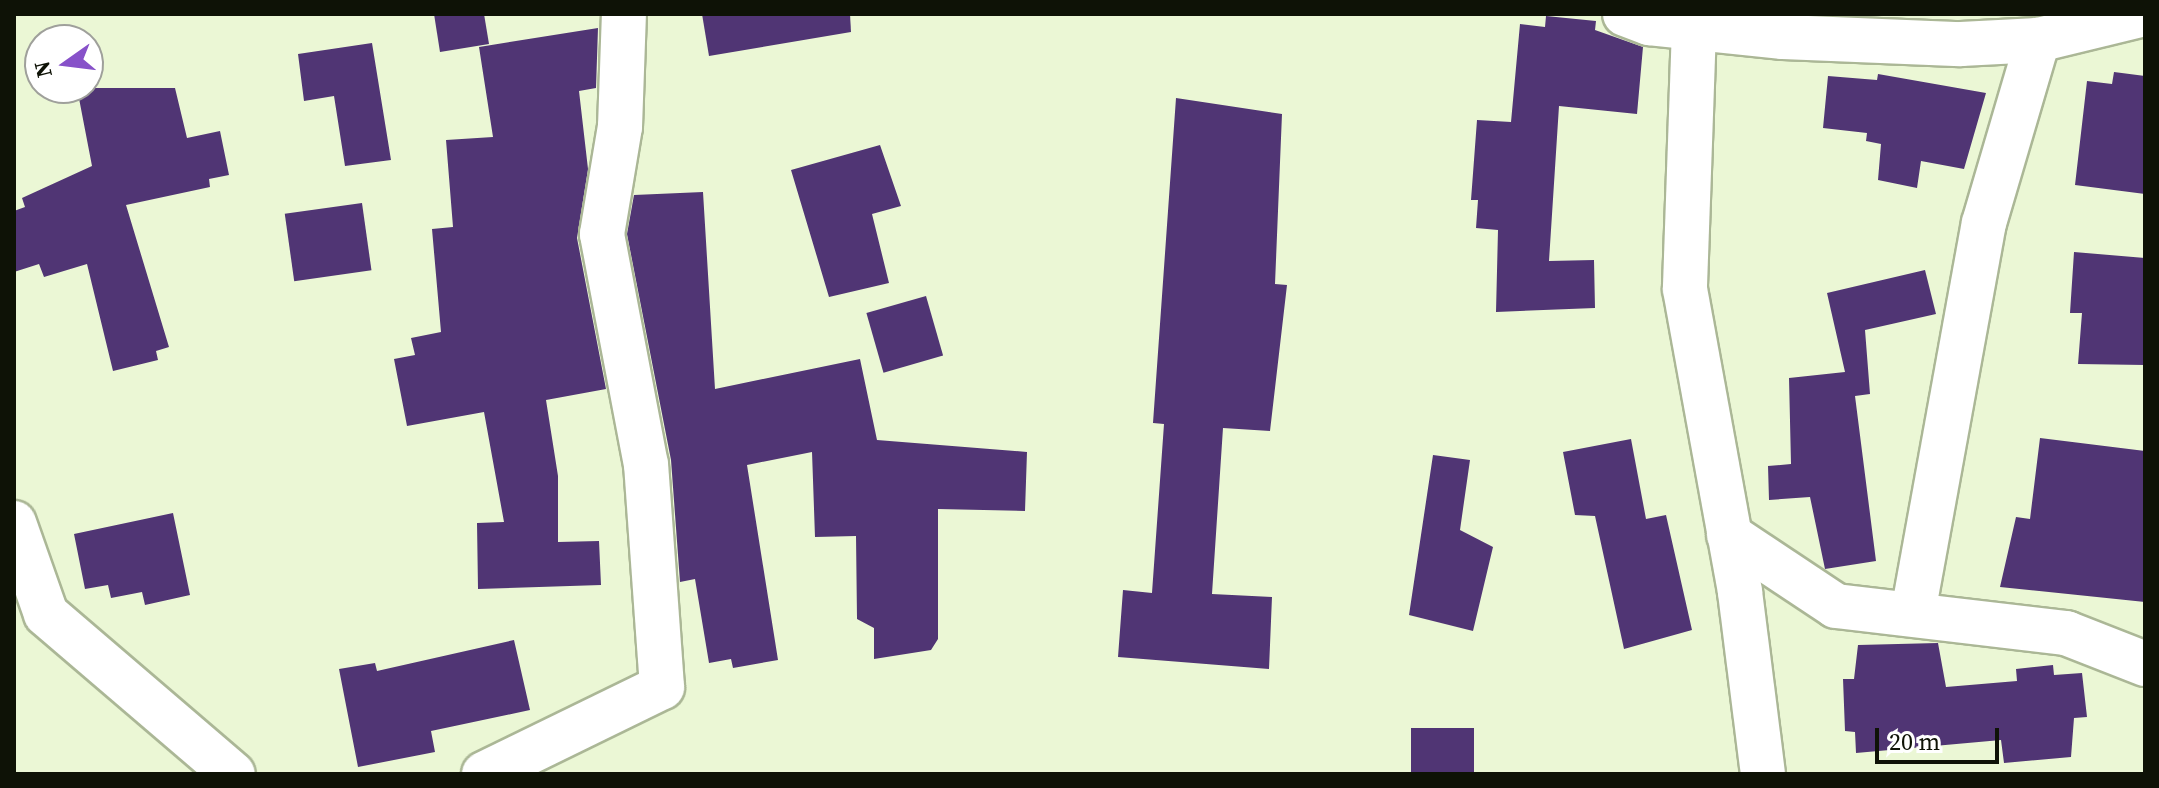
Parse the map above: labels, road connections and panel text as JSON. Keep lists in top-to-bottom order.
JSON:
{
  "scale_bar": "20 m",
  "north": "left"
}
